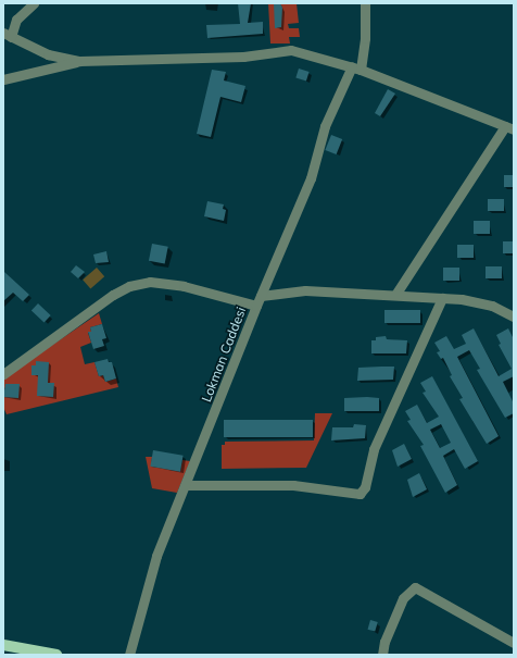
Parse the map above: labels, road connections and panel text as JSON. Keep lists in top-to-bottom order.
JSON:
{
  "streets": {
    "street": ["Lokman Caddesi"]
  }
}
